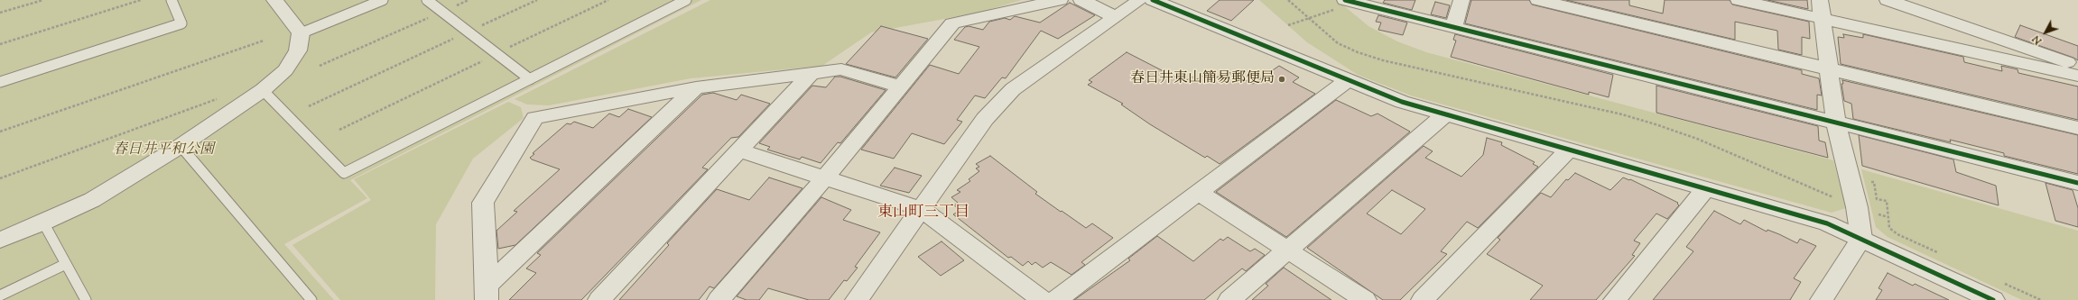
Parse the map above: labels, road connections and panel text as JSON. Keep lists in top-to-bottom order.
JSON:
{
  "districts": ["東山町三丁目"],
  "parks": ["春日井平和公園"],
  "places": ["春日井東山簡易郵便局"],
  "north": "bottom left"
}
